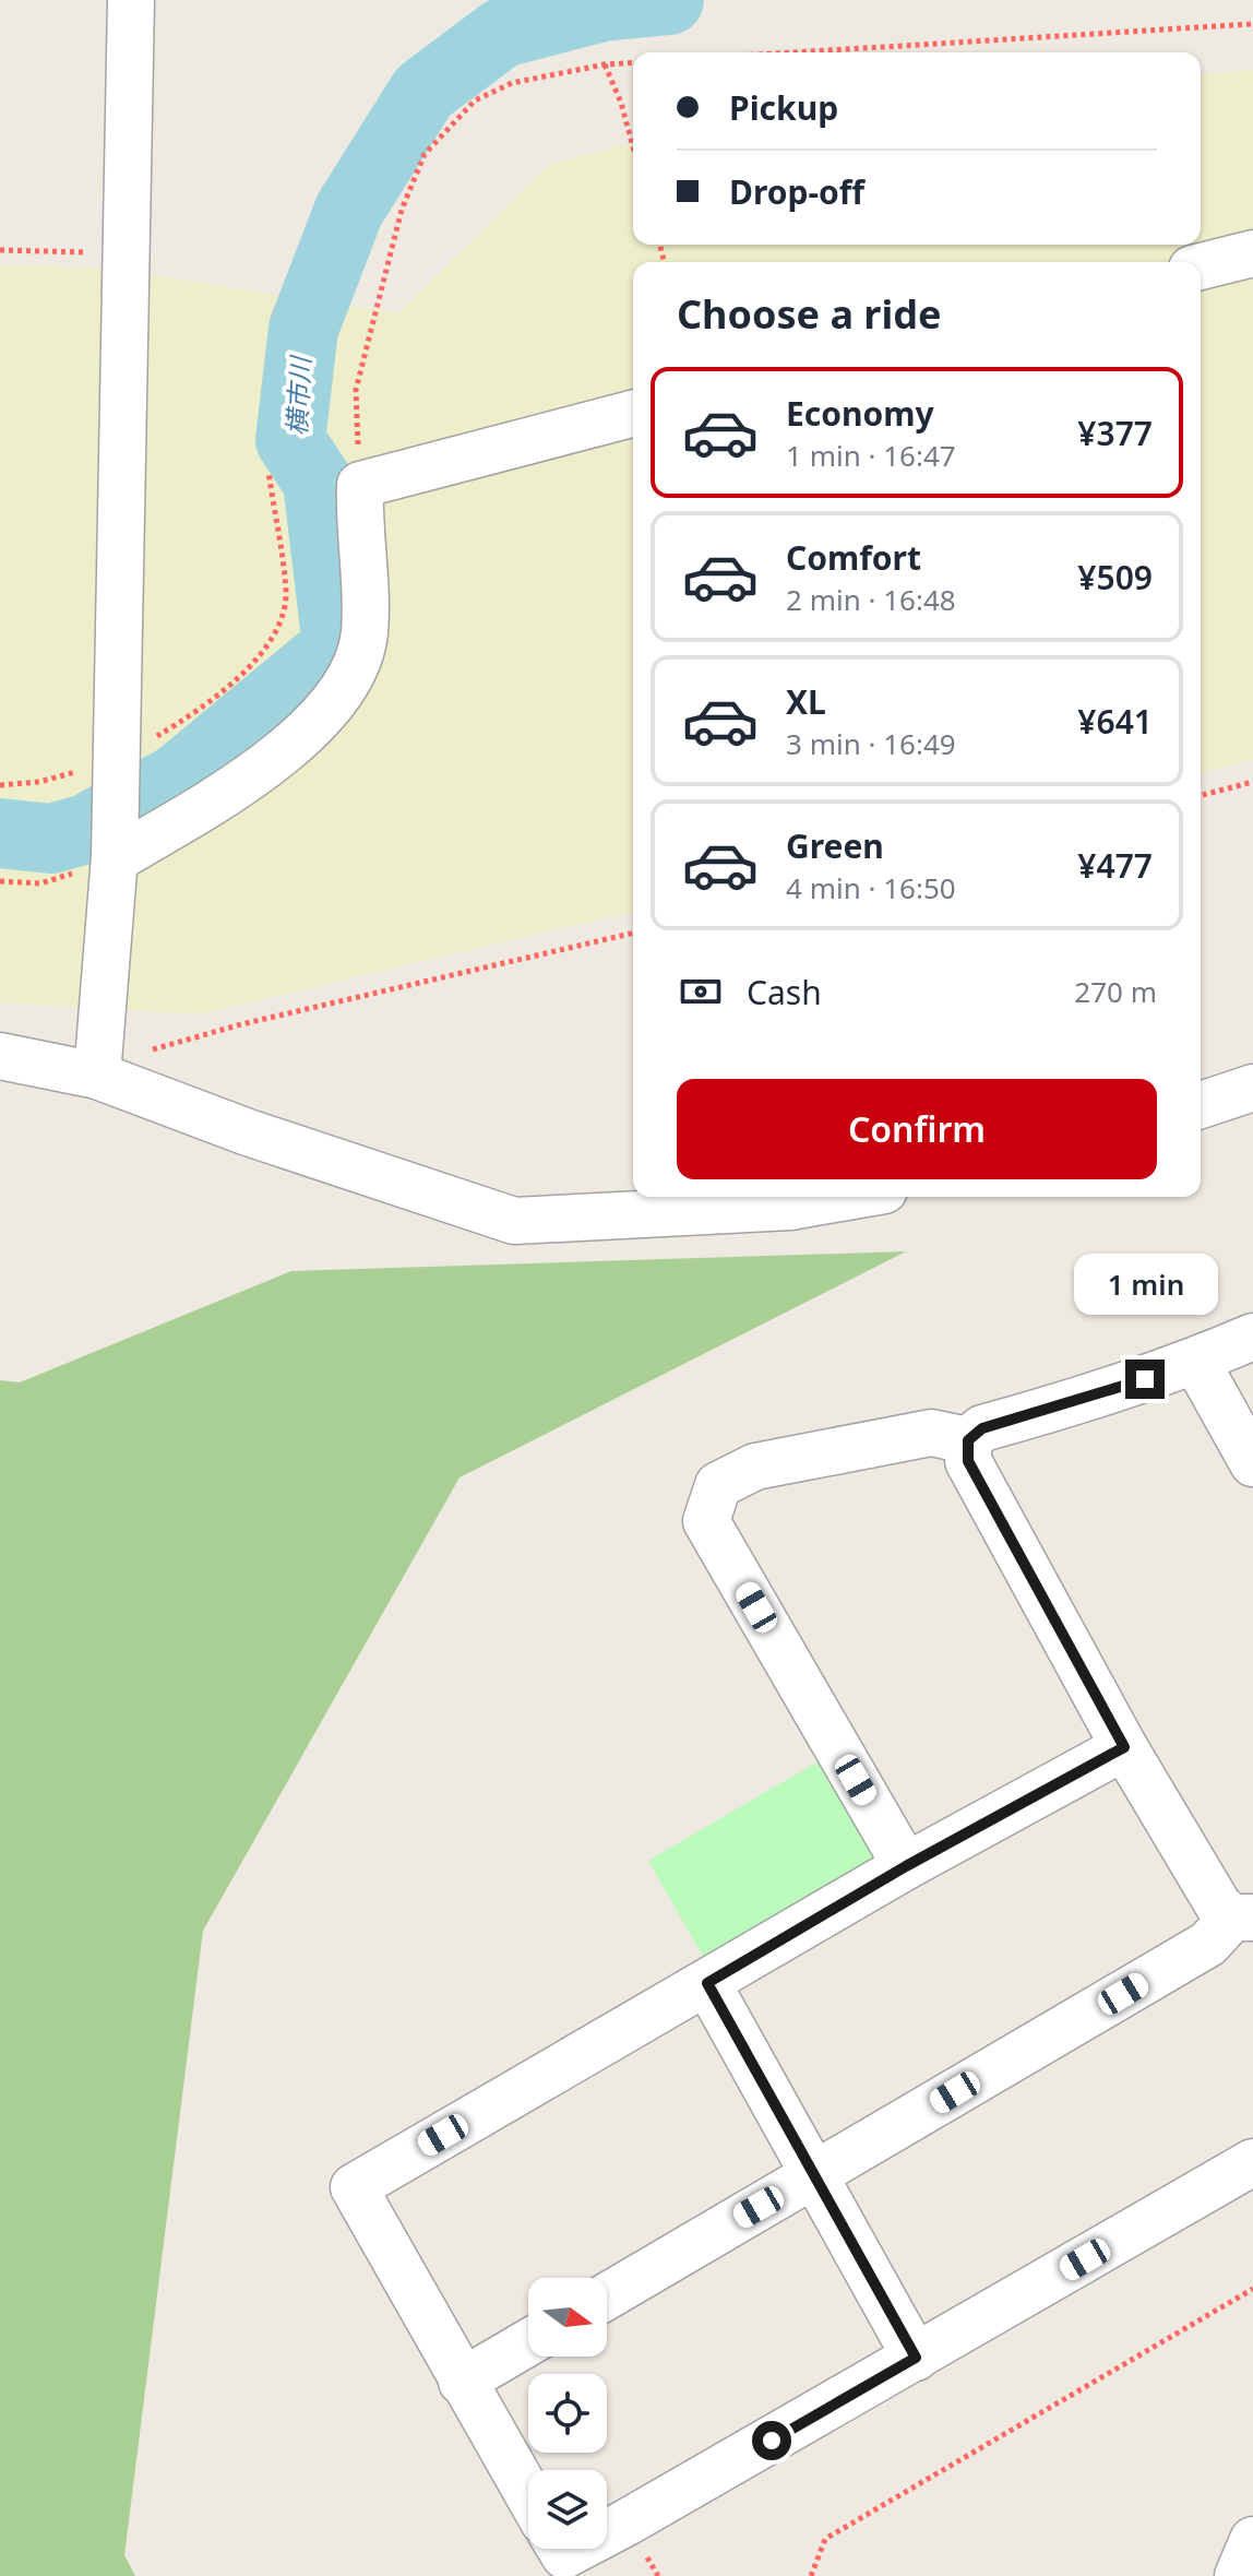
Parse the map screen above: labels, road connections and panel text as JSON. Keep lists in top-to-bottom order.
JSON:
{
  "water": ["横市川"],
  "north": "right",
  "page": {
    "banner": ["Pickup", "Drop-off"],
    "heading": "Choose a ride",
    "list": [
      {
        "name": "Economy",
        "note": "1 min · 16:47",
        "value": "¥377"
      },
      {
        "name": "Comfort",
        "note": "2 min · 16:48",
        "value": "¥509"
      },
      {
        "name": "XL",
        "note": "3 min · 16:49",
        "value": "¥641"
      },
      {
        "name": "Green",
        "note": "4 min · 16:50",
        "value": "¥477"
      }
    ],
    "pay": ["Cash", "270 m"],
    "buttons": "Confirm",
    "bubble": "1 min"
  }
}
